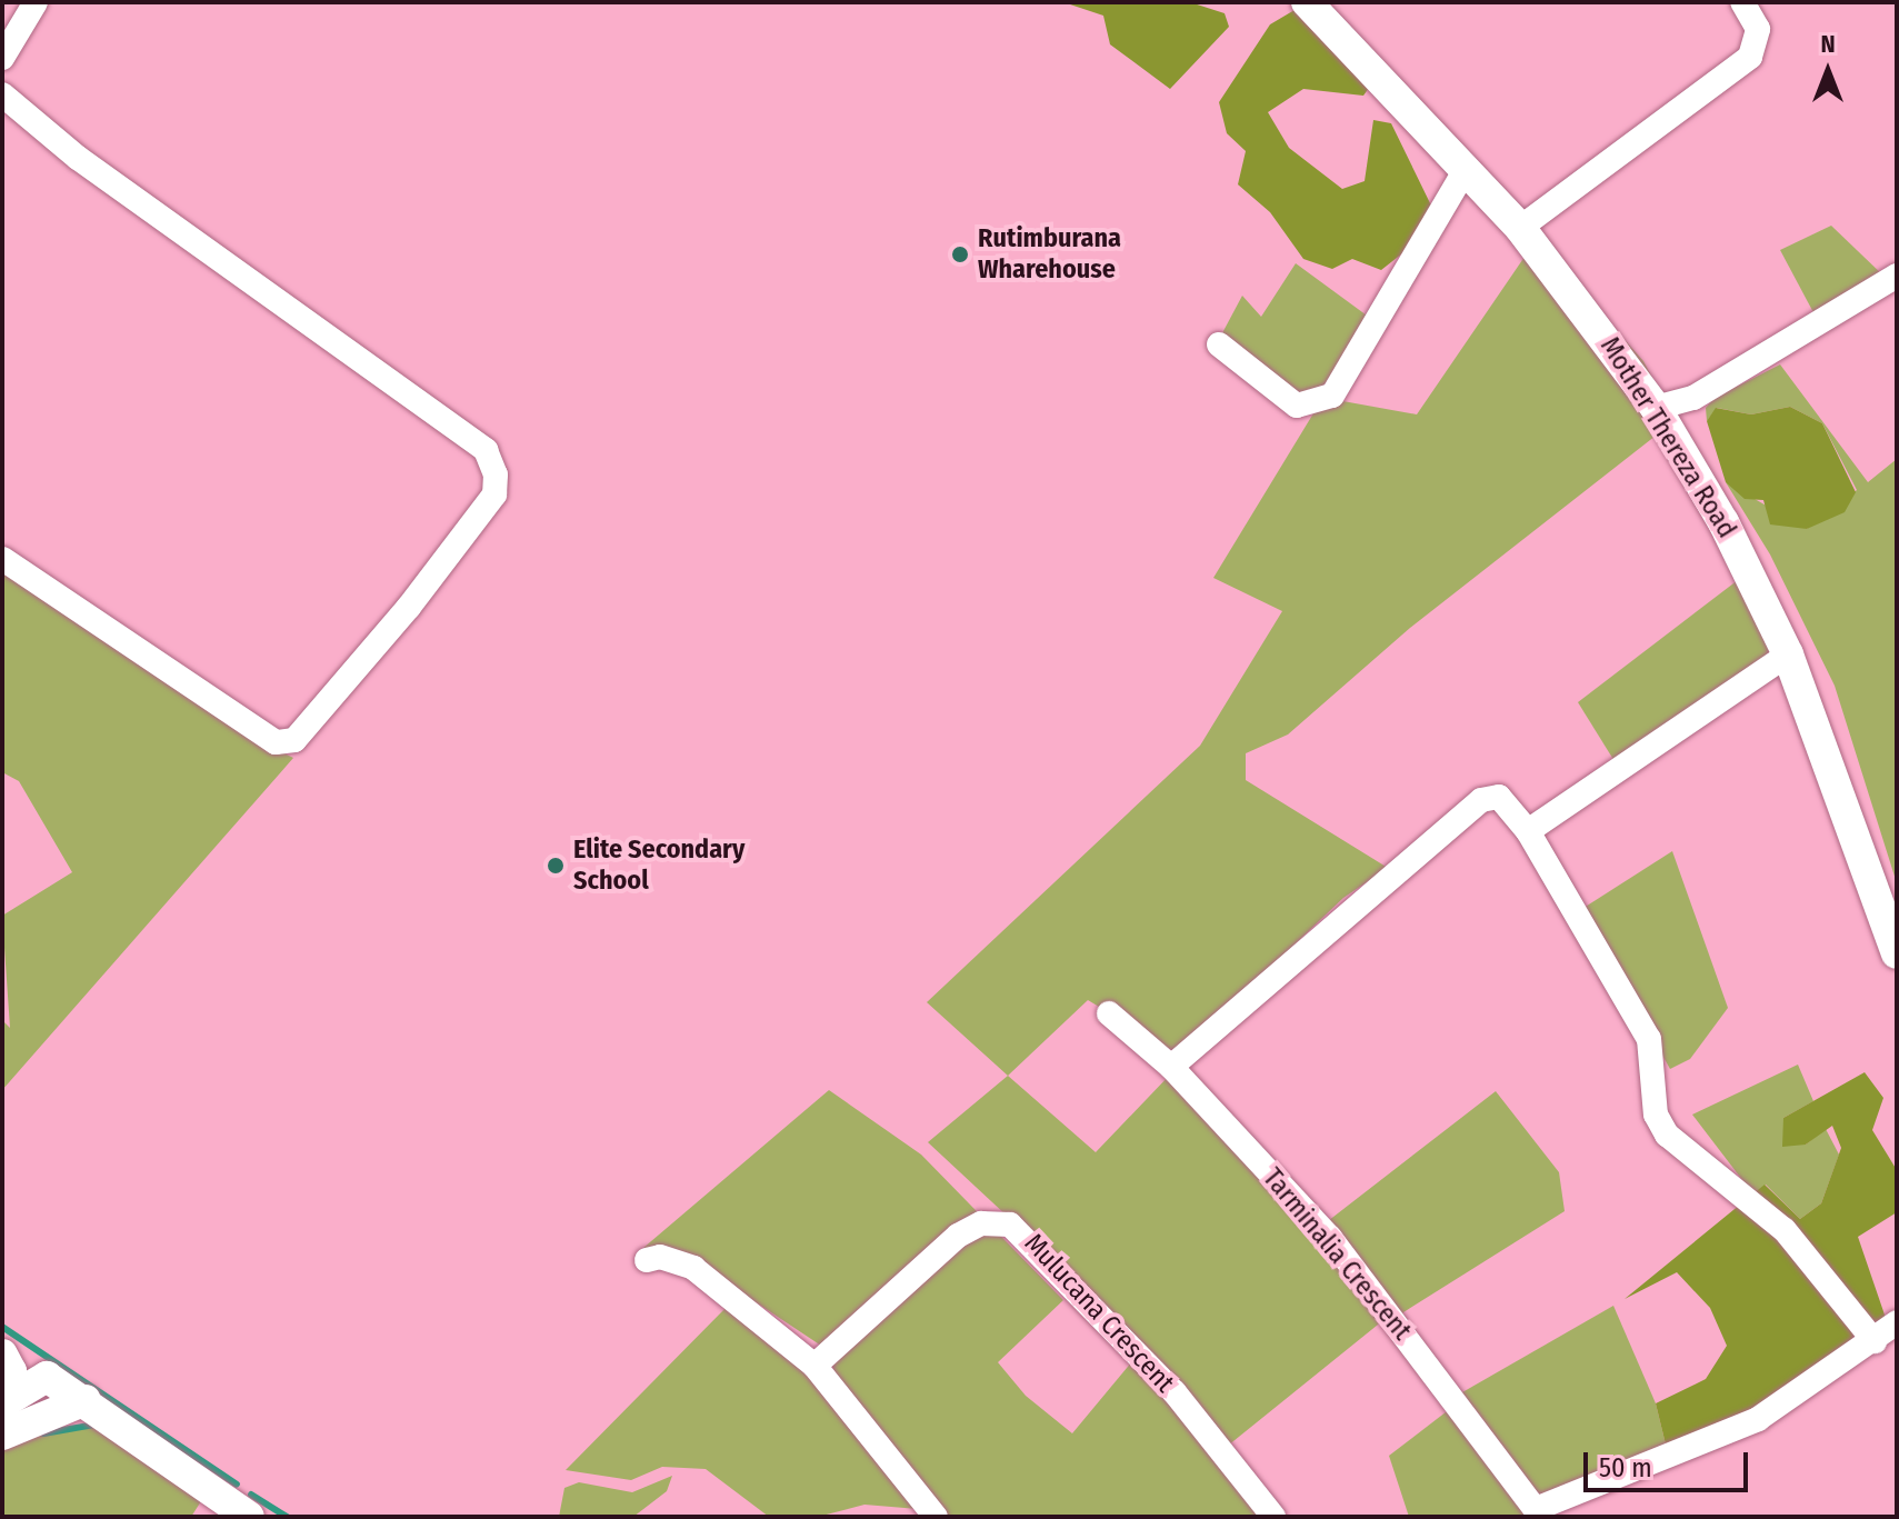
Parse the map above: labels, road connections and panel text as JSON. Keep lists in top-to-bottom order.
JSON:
{
  "streets": {
    "street": ["Mother Thereza Road", "Tarminalia Crescent", "Mulucana Crescent"]
  },
  "places": ["Rutimburana Wharehouse", "Elite Secondary School"],
  "scale_bar": "50 m",
  "north": "top"
}
